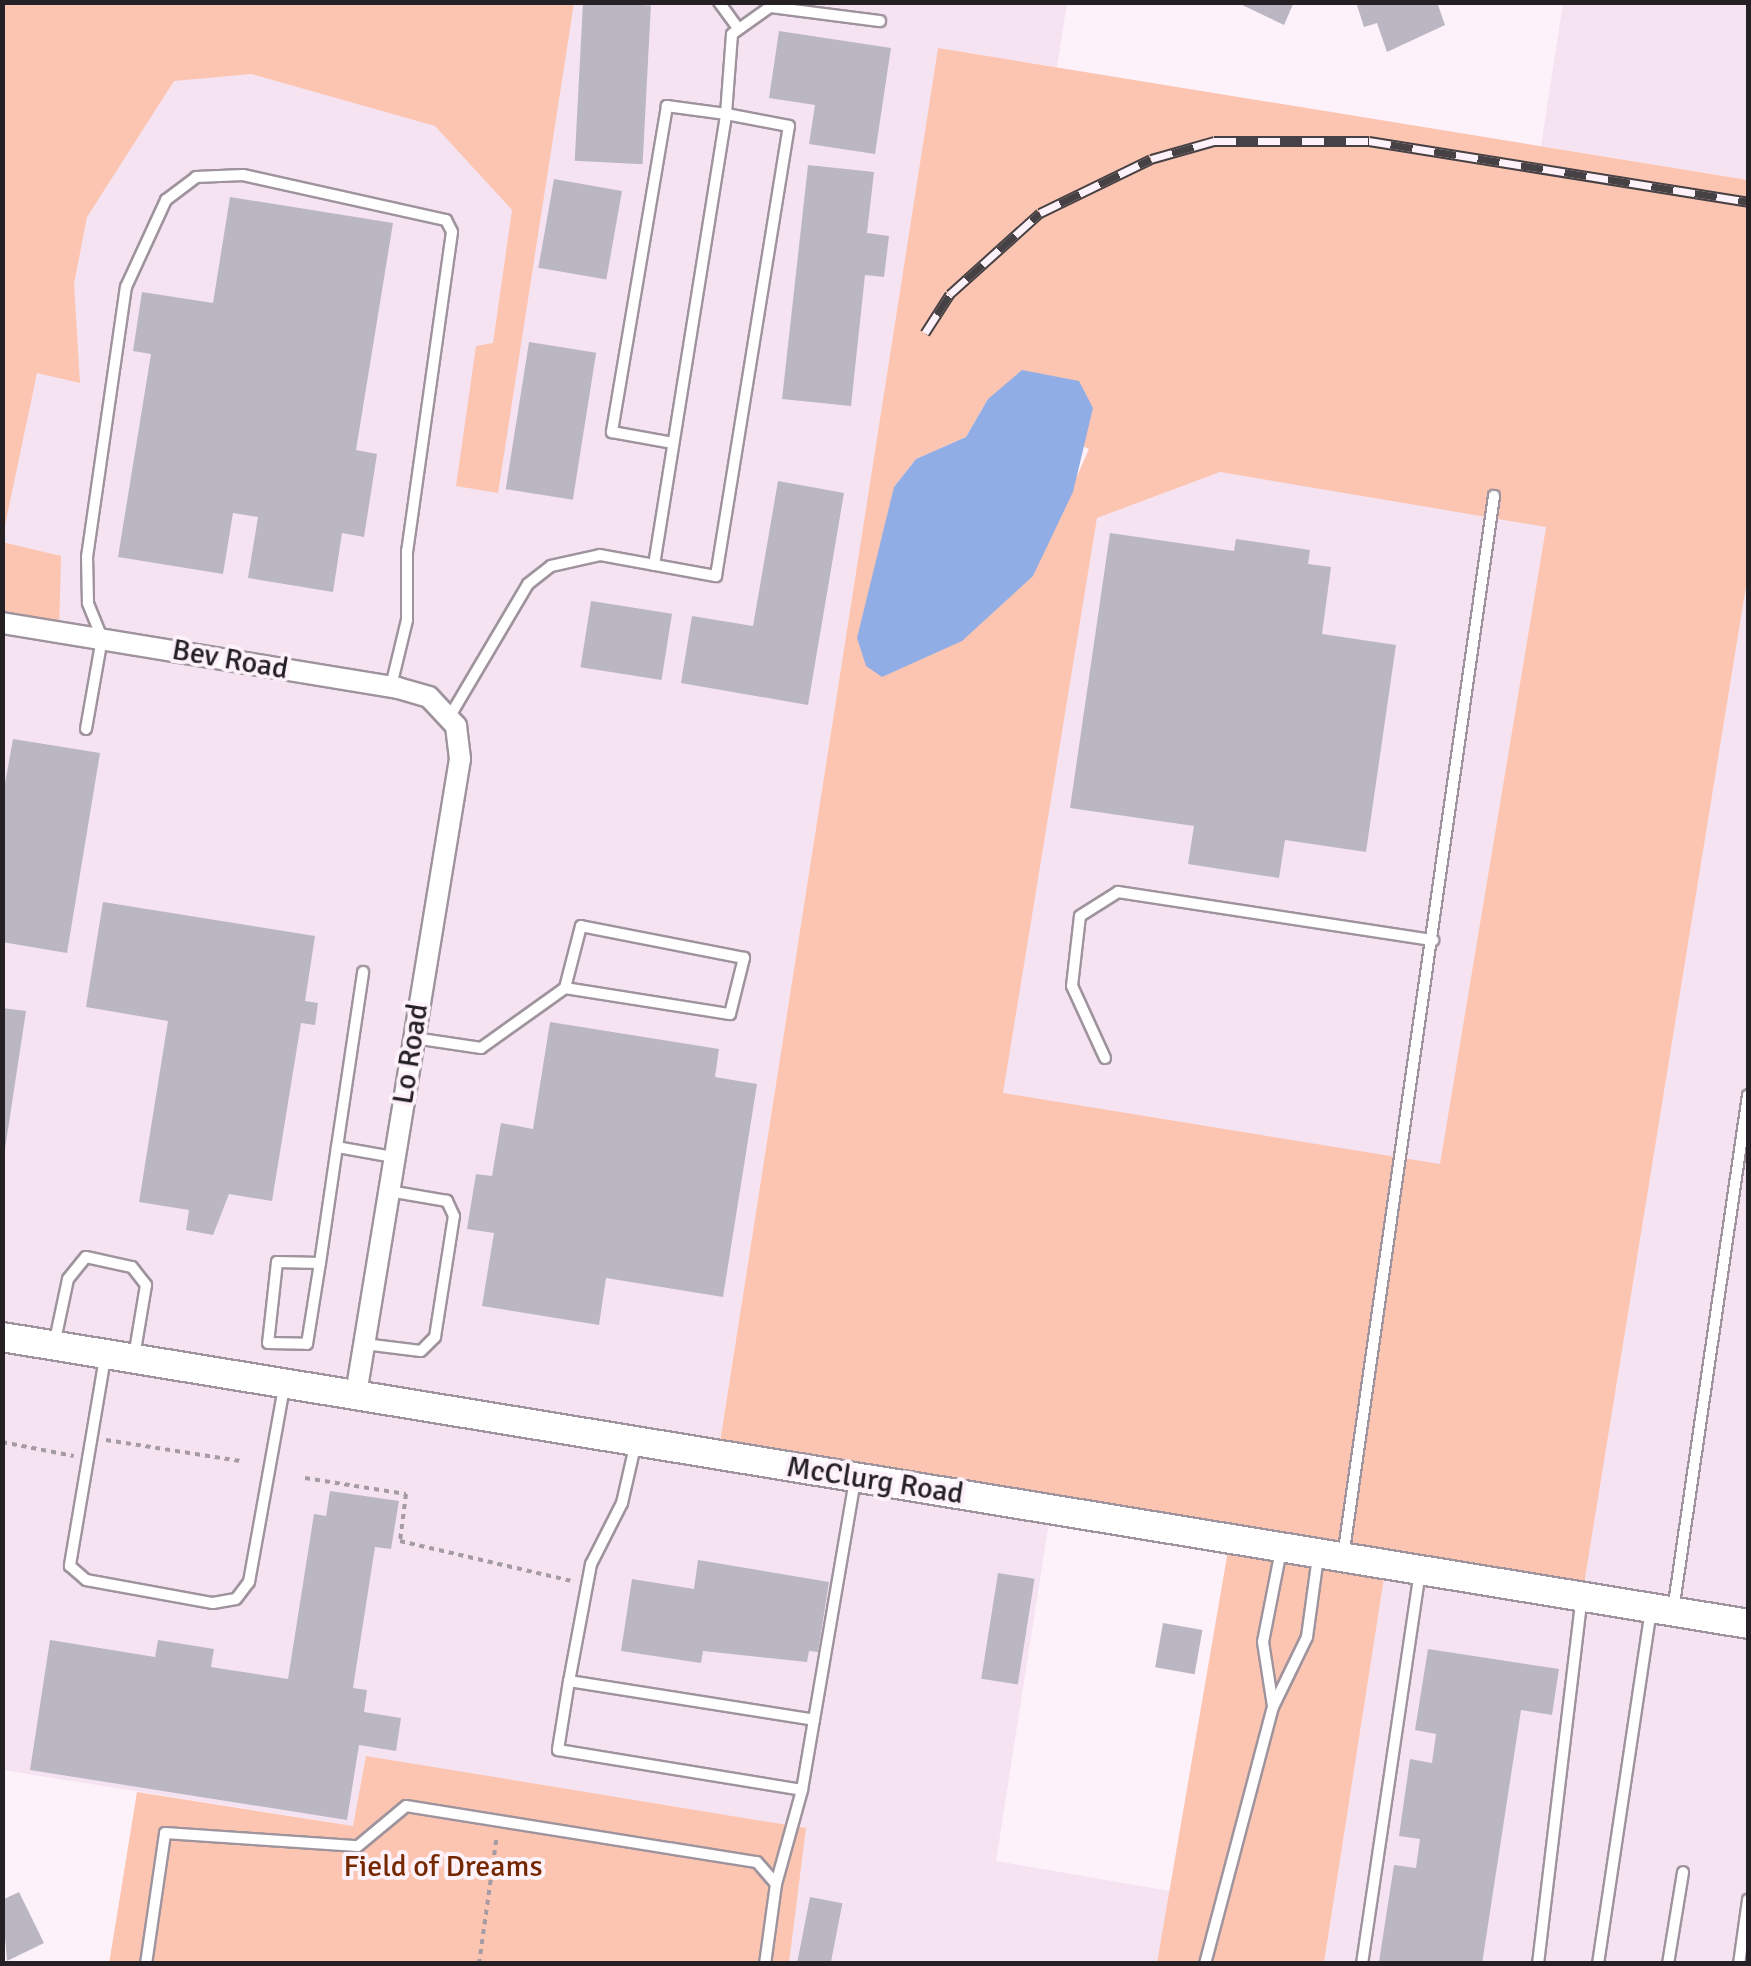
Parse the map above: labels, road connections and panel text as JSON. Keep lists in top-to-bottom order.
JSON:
{
  "streets": {
    "street": ["Bev Road", "Lo Road", "McClurg Road"]
  },
  "crossings": [
    ["Bev Road", "Lo Road"],
    ["Lo Road", "McClurg Road"]
  ],
  "parks": ["Field of Dreams"]
}
